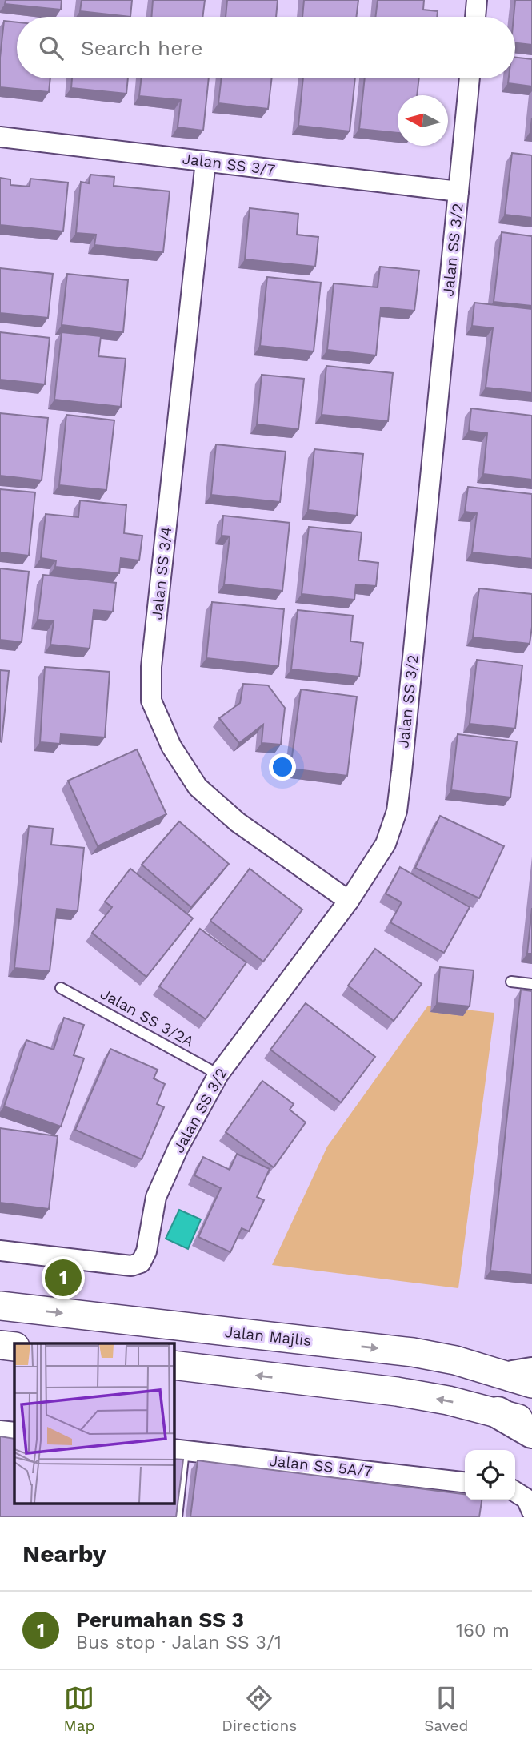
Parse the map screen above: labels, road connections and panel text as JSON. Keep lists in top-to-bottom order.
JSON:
{
  "streets": {
    "main road": ["Jalan Majlis"],
    "street": [
      "Jalan SS 3/7",
      "Jalan SS 3/2",
      "Jalan SS 3/4",
      "Jalan SS 5A/7"
    ],
    "lane": ["Jalan SS 3/2A"]
  },
  "crossings": [
    ["Jalan SS 3/7", "Jalan SS 3/2"],
    ["Jalan SS 3/7", "Jalan SS 3/4"],
    ["Jalan SS 3/2", "Jalan SS 3/4"],
    ["Jalan SS 3/2", "Jalan SS 3/2A"]
  ],
  "north": "left",
  "page": {
    "search": "Search here",
    "pins": "1",
    "heading": "Nearby",
    "list": [
      {
        "mark": "1",
        "name": "Perumahan SS 3",
        "note": "Bus stop · Jalan SS 3/1",
        "value": "160 m"
      }
    ],
    "nav": ["Map", "Directions", "Saved"]
  }
}
